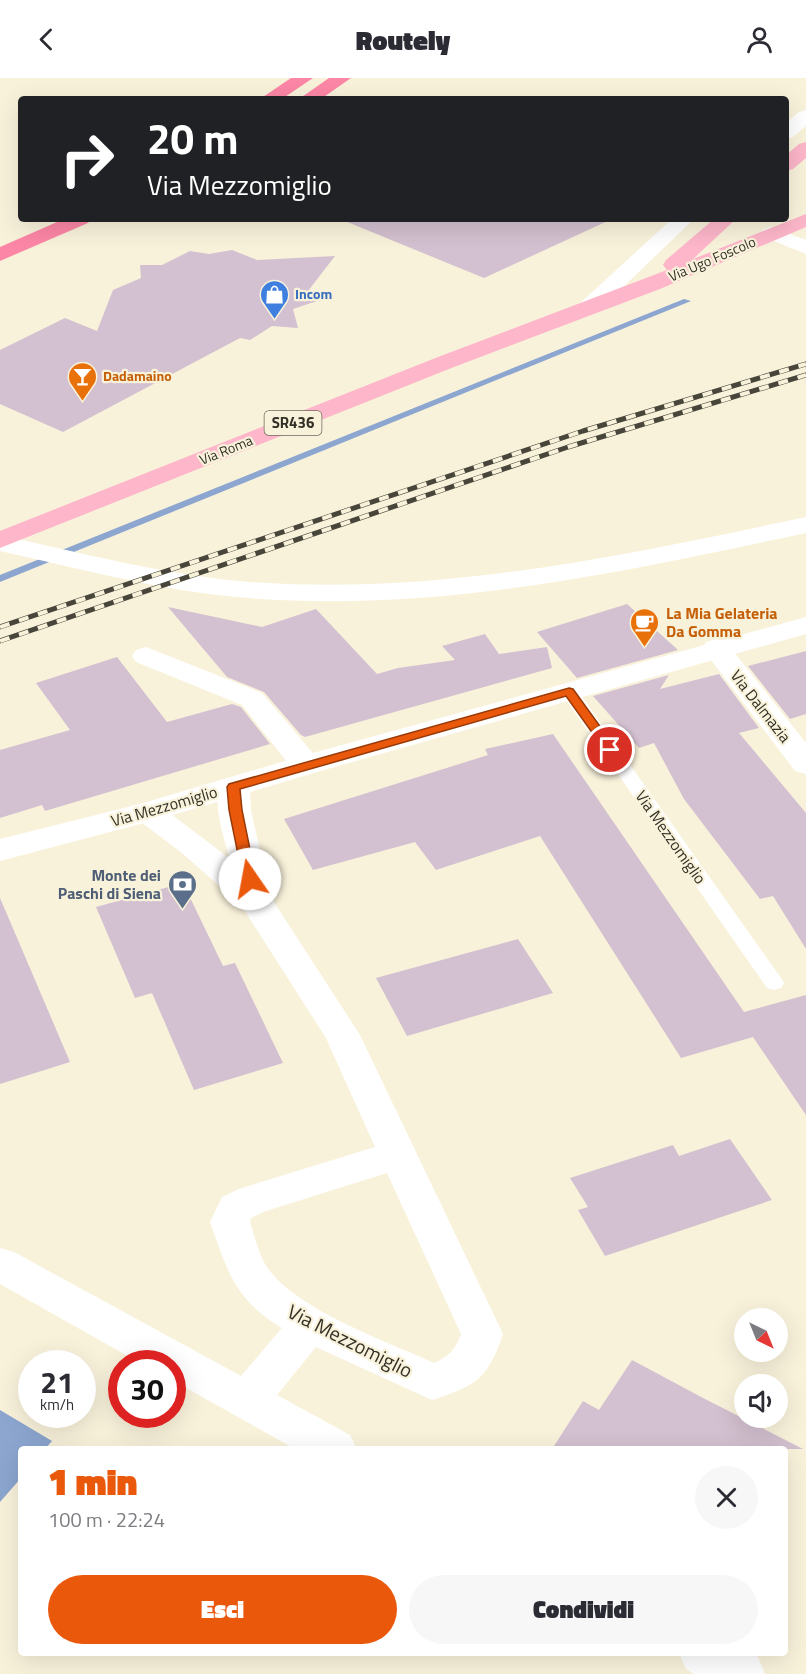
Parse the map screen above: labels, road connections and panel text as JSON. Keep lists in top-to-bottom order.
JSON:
{
  "streets": {
    "main road": ["Via Ugo Foscolo", "SR436", "Via Roma"],
    "street": ["Via Dalmazia", "Via Mezzomiglio"]
  },
  "crossings": [
    ["Via Ugo Foscolo", "Via Roma"],
    ["Via Dalmazia", "Via Mezzomiglio"]
  ],
  "places": {
    "shop": ["Incom"],
    "bar": ["Dadamaino"],
    "cafe": ["La Mia Gelateria Da Gomma"],
    "bank": ["Monte dei Paschi di Siena"]
  },
  "north": "bottom right",
  "page": {
    "header": "Routely",
    "turn": ["20 m", "Via Mezzomiglio"],
    "speed": "21 km/h",
    "limit": "30",
    "heading": ["1 min", "100 m · 22:24"],
    "buttons": ["Esci", "Condividi"]
  }
}
